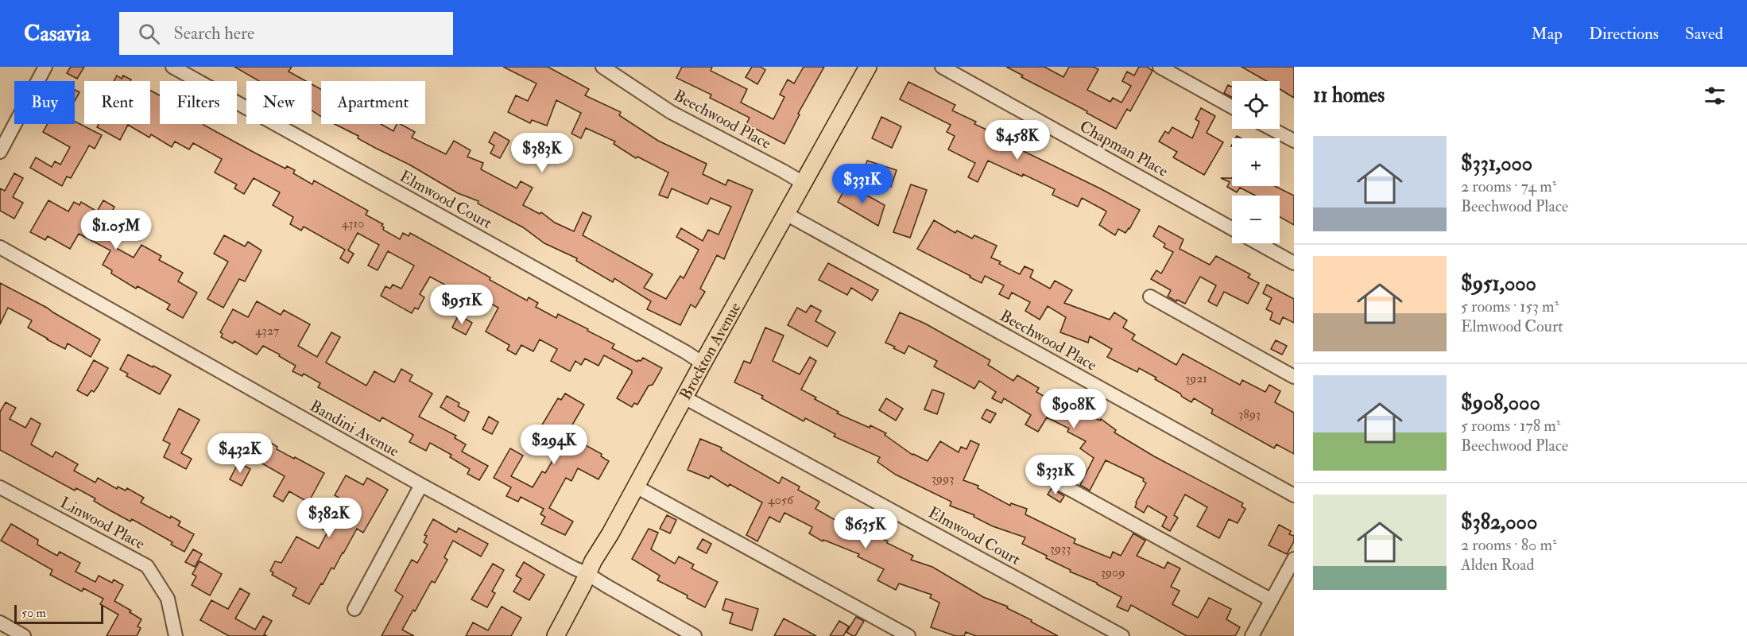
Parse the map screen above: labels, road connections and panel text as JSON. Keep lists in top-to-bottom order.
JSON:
{
  "streets": {
    "main road": ["Brockton Avenue"],
    "street": [
      "Beechwood Place",
      "Chapman Place",
      "Elmwood Court",
      "Bandini Avenue",
      "Linwood Place"
    ]
  },
  "crossings": [
    ["Beechwood Place", "Brockton Avenue"],
    ["Elmwood Court", "Brockton Avenue"],
    ["Brockton Avenue", "Bandini Avenue"]
  ],
  "house_numbers": [
    "4310",
    "4327",
    "3921",
    "3893",
    "3993",
    "4056",
    "3933",
    "3909"
  ],
  "scale_bar": "50 m",
  "page": {
    "header": "Casavia",
    "search": "Search here",
    "nav": ["Map", "Directions", "Saved"],
    "heading": "11 homes",
    "map_buttons": ["+", "−"],
    "chip": [
      "Buy",
      "Rent",
      "Filters",
      "New",
      "Apartment"
    ],
    "price": [
      "$458K",
      "$383K",
      "$331K",
      "$1.05M",
      "$951K",
      "$908K",
      "$294K",
      "$432K",
      "$331K",
      "$382K",
      "$635K"
    ],
    "list": [
      {
        "name": "$331,000",
        "note": "2 rooms · 74 m² · Beechwood Place"
      },
      {
        "name": "$951,000",
        "note": "5 rooms · 153 m² · Elmwood Court"
      },
      {
        "name": "$908,000",
        "note": "5 rooms · 178 m² · Beechwood Place"
      },
      {
        "name": "$382,000",
        "note": "2 rooms · 80 m² · Alden Road"
      }
    ],
    "scale": "50 m"
  }
}
